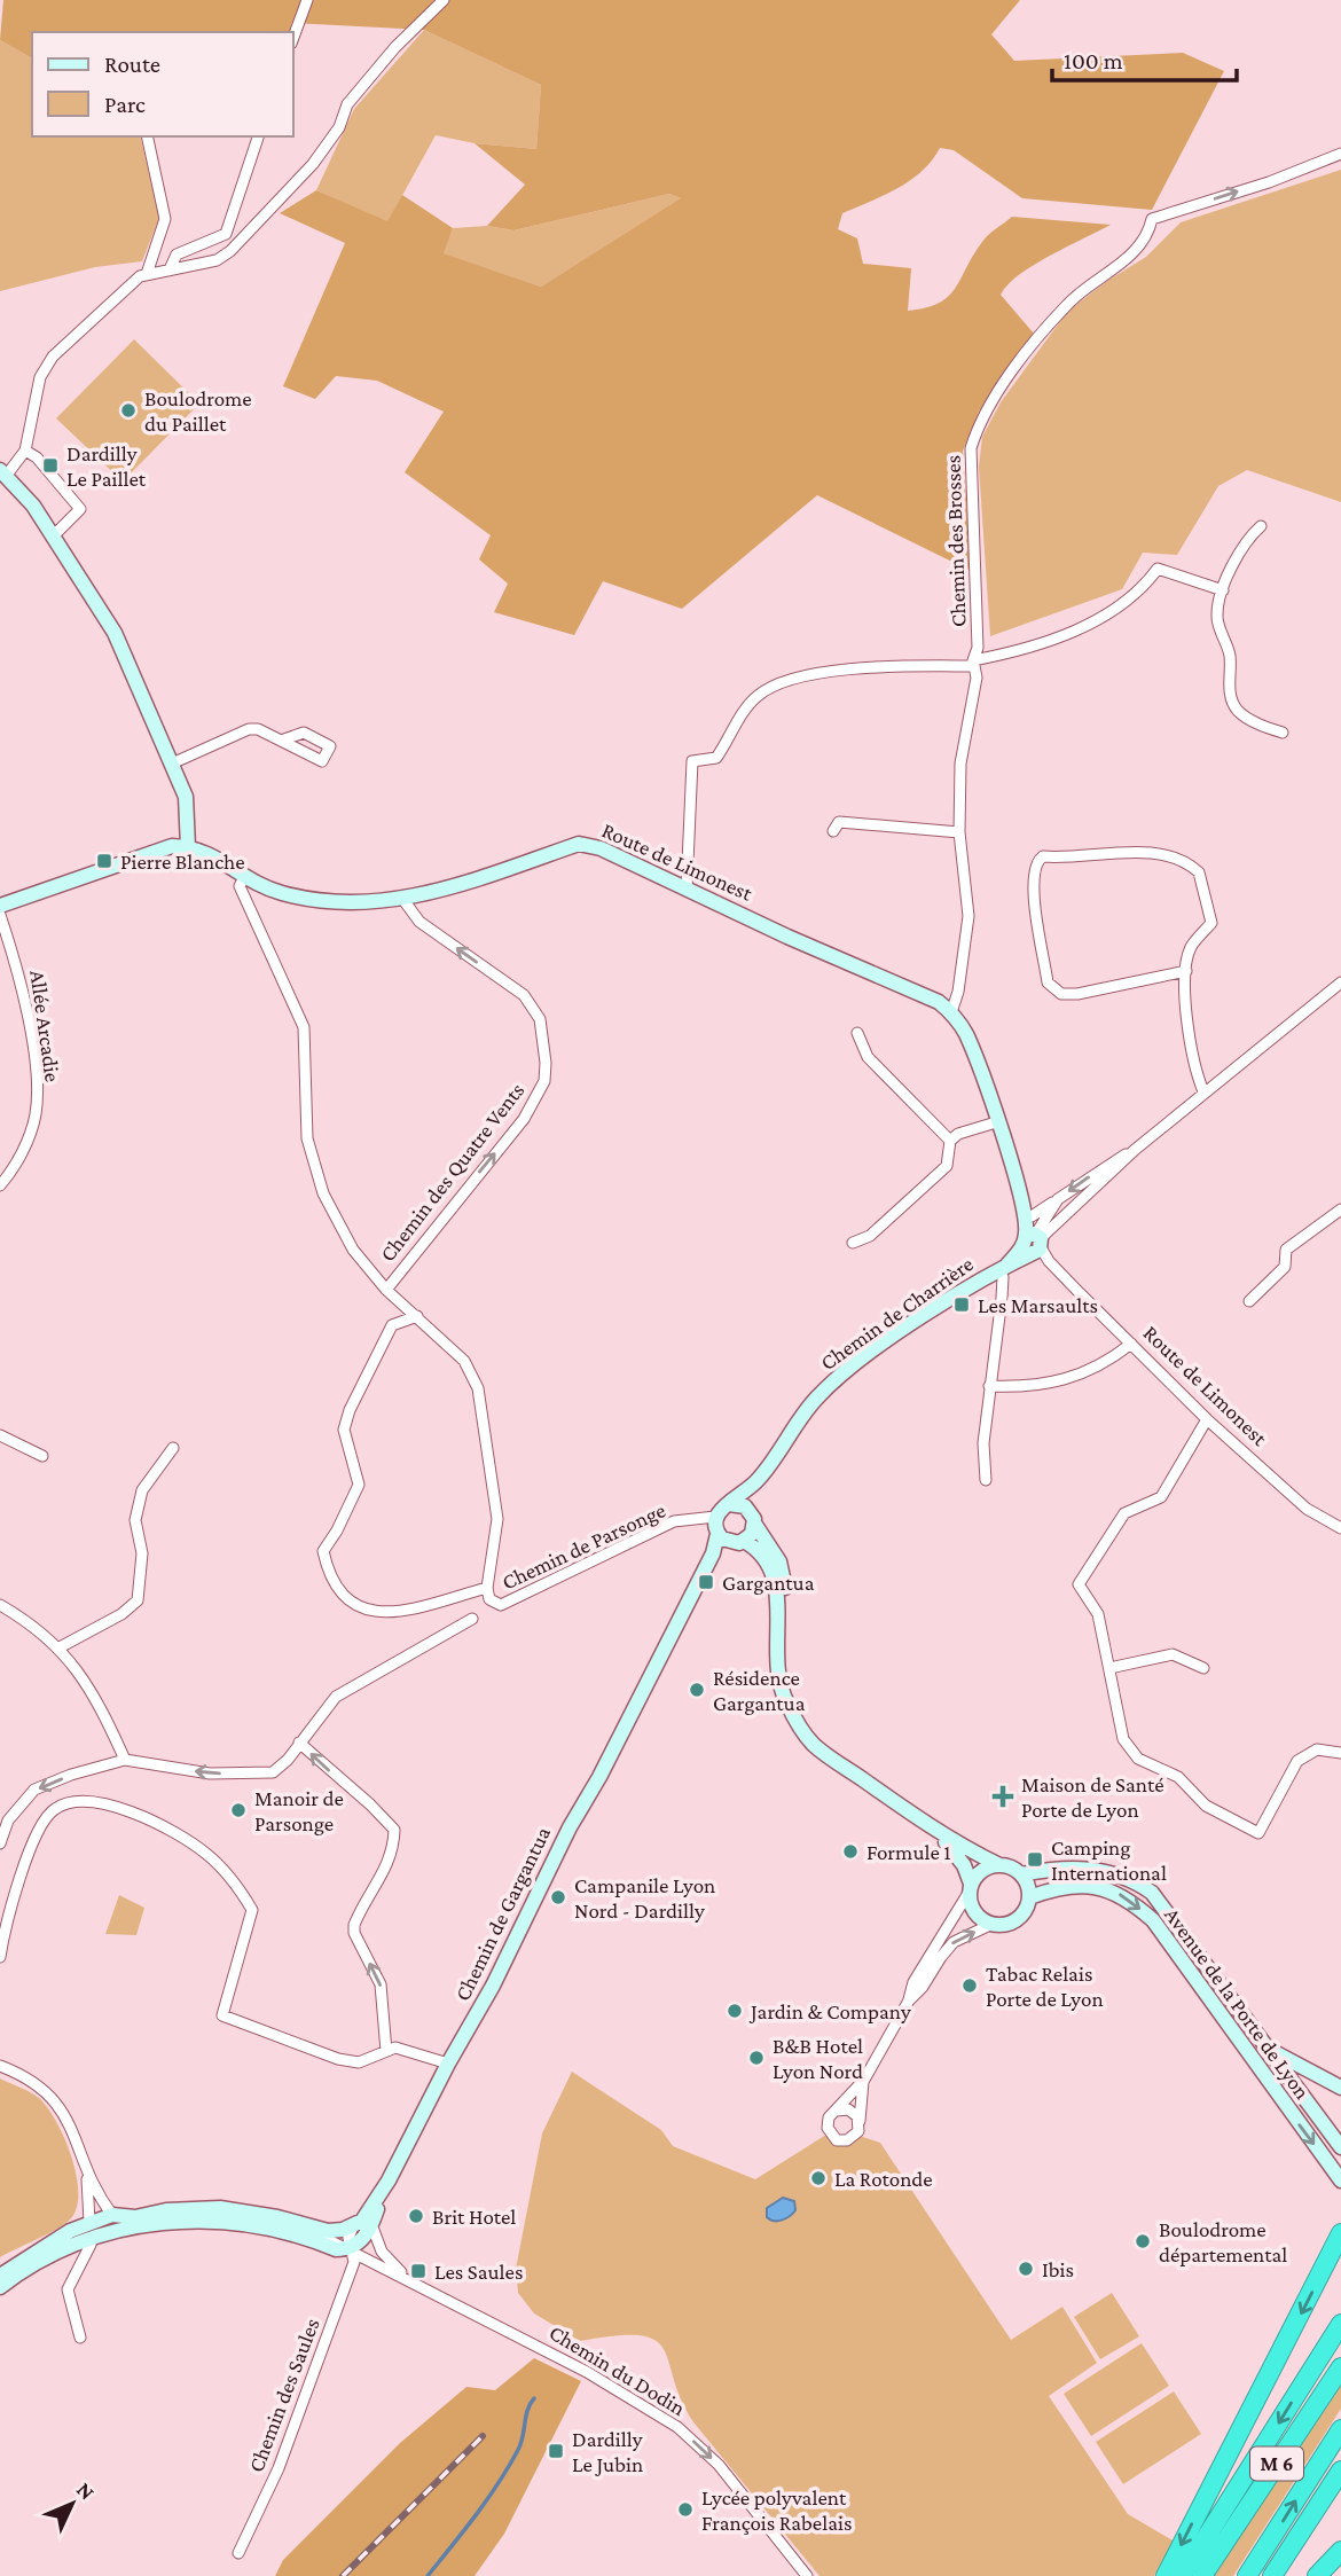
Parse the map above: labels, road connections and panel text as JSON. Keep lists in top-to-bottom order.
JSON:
{
  "streets": {
    "highway": ["M 6"],
    "street": [
      "Chemin des Brosses",
      "Route de Limonest",
      "Allée Arcadie",
      "Chemin des Quatre Vents",
      "Chemin de Charrière",
      "Chemin de Parsonge",
      "Chemin de Gargantua",
      "Avenue de la Porte de Lyon",
      "Chemin du Dodin",
      "Chemin des Saules"
    ]
  },
  "crossings": [
    ["Chemin des Brosses", "Route de Limonest"],
    ["Route de Limonest", "Chemin des Quatre Vents"],
    ["Route de Limonest", "Chemin de Charrière"],
    ["Chemin de Charrière", "Chemin de Parsonge"],
    ["Chemin de Charrière", "Chemin de Gargantua"],
    ["Chemin de Parsonge", "Chemin de Gargantua"],
    ["Chemin de Gargantua", "Chemin des Saules"],
    ["Chemin du Dodin", "Chemin des Saules"]
  ],
  "one_way": ["Chemin des Brosses", "Chemin du Dodin"],
  "places": {
    "other": [
      "Boulodrome du Paillet",
      "Résidence Gargantua",
      "Manoir de Parsonge",
      "Formule 1",
      "Campanile Lyon Nord - Dardilly",
      "Tabac Relais Porte de Lyon",
      "Jardin & Company",
      "B&B Hotel Lyon Nord",
      "La Rotonde",
      "Brit Hotel",
      "Boulodrome départemental",
      "Ibis",
      "Lycée polyvalent François Rabelais"
    ],
    "transit": [
      "Dardilly Le Paillet",
      "Pierre Blanche",
      "Les Marsaults",
      "Gargantua",
      "Camping International",
      "Les Saules",
      "Dardilly Le Jubin"
    ],
    "health": ["Maison de Santé Porte de Lyon"]
  },
  "legend": ["Route", "Parc"],
  "scale_bar": "100 m",
  "north": "top right"
}
